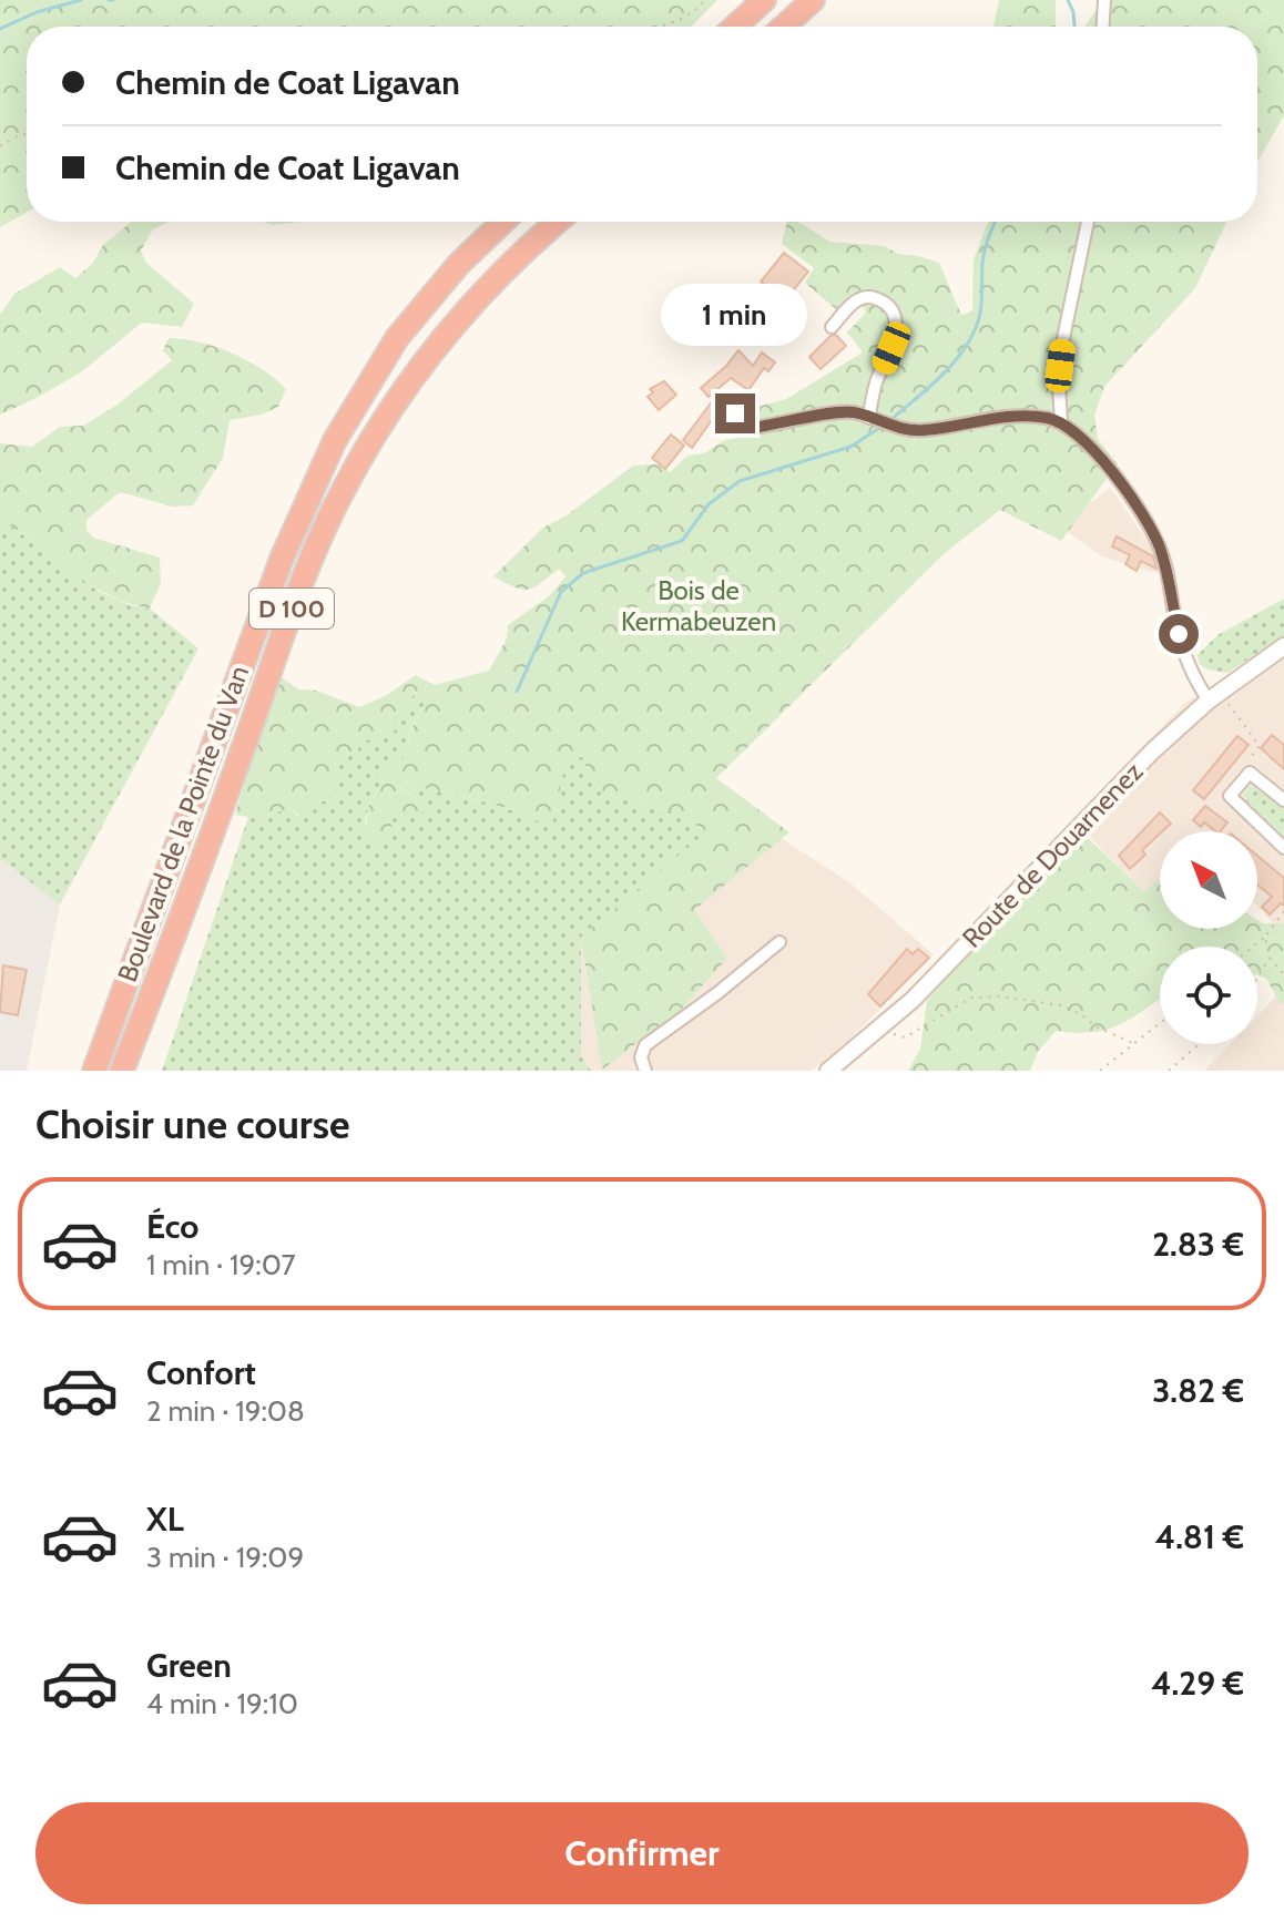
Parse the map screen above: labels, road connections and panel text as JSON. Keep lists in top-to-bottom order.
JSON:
{
  "streets": {
    "highway": ["D 100", "Boulevard de la Pointe du Van"],
    "main road": ["Route de Douarnenez"]
  },
  "parks": ["Bois de Kermabeuzen"],
  "north": "top left",
  "page": {
    "banner": ["Chemin de Coat Ligavan", "Chemin de Coat Ligavan"],
    "bubble": "1 min",
    "heading": "Choisir une course",
    "list": [
      {
        "name": "Éco",
        "note": "1 min · 19:07",
        "value": "2.83 €"
      },
      {
        "name": "Confort",
        "note": "2 min · 19:08",
        "value": "3.82 €"
      },
      {
        "name": "XL",
        "note": "3 min · 19:09",
        "value": "4.81 €"
      },
      {
        "name": "Green",
        "note": "4 min · 19:10",
        "value": "4.29 €"
      }
    ],
    "buttons": "Confirmer"
  }
}
